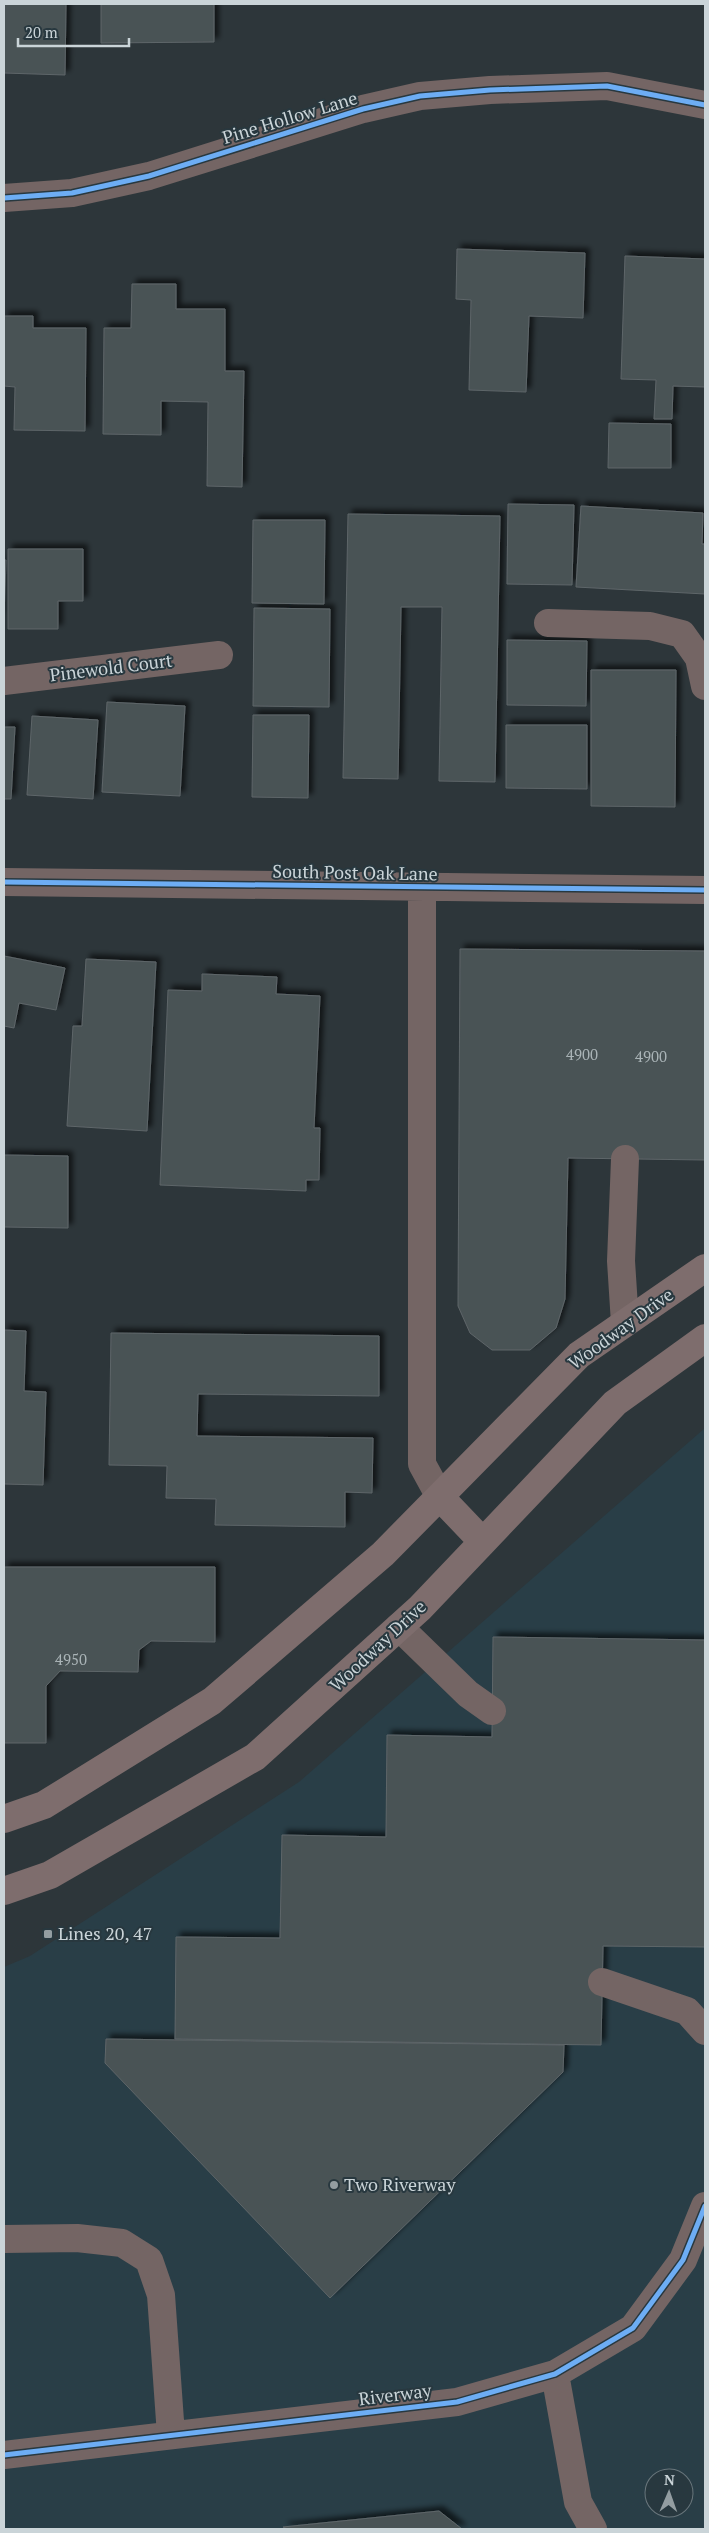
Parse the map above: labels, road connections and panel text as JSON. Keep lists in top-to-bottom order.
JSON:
{
  "streets": {
    "main road": ["Woodway Drive"],
    "street": [
      "Pine Hollow Lane",
      "Pinewold Court",
      "South Post Oak Lane",
      "Riverway"
    ]
  },
  "places": {
    "transit": ["Lines 20, 47"],
    "other": ["Two Riverway"]
  },
  "house_numbers": ["4900", "4900", "4950"],
  "scale_bar": "20 m",
  "north": "top"
}
